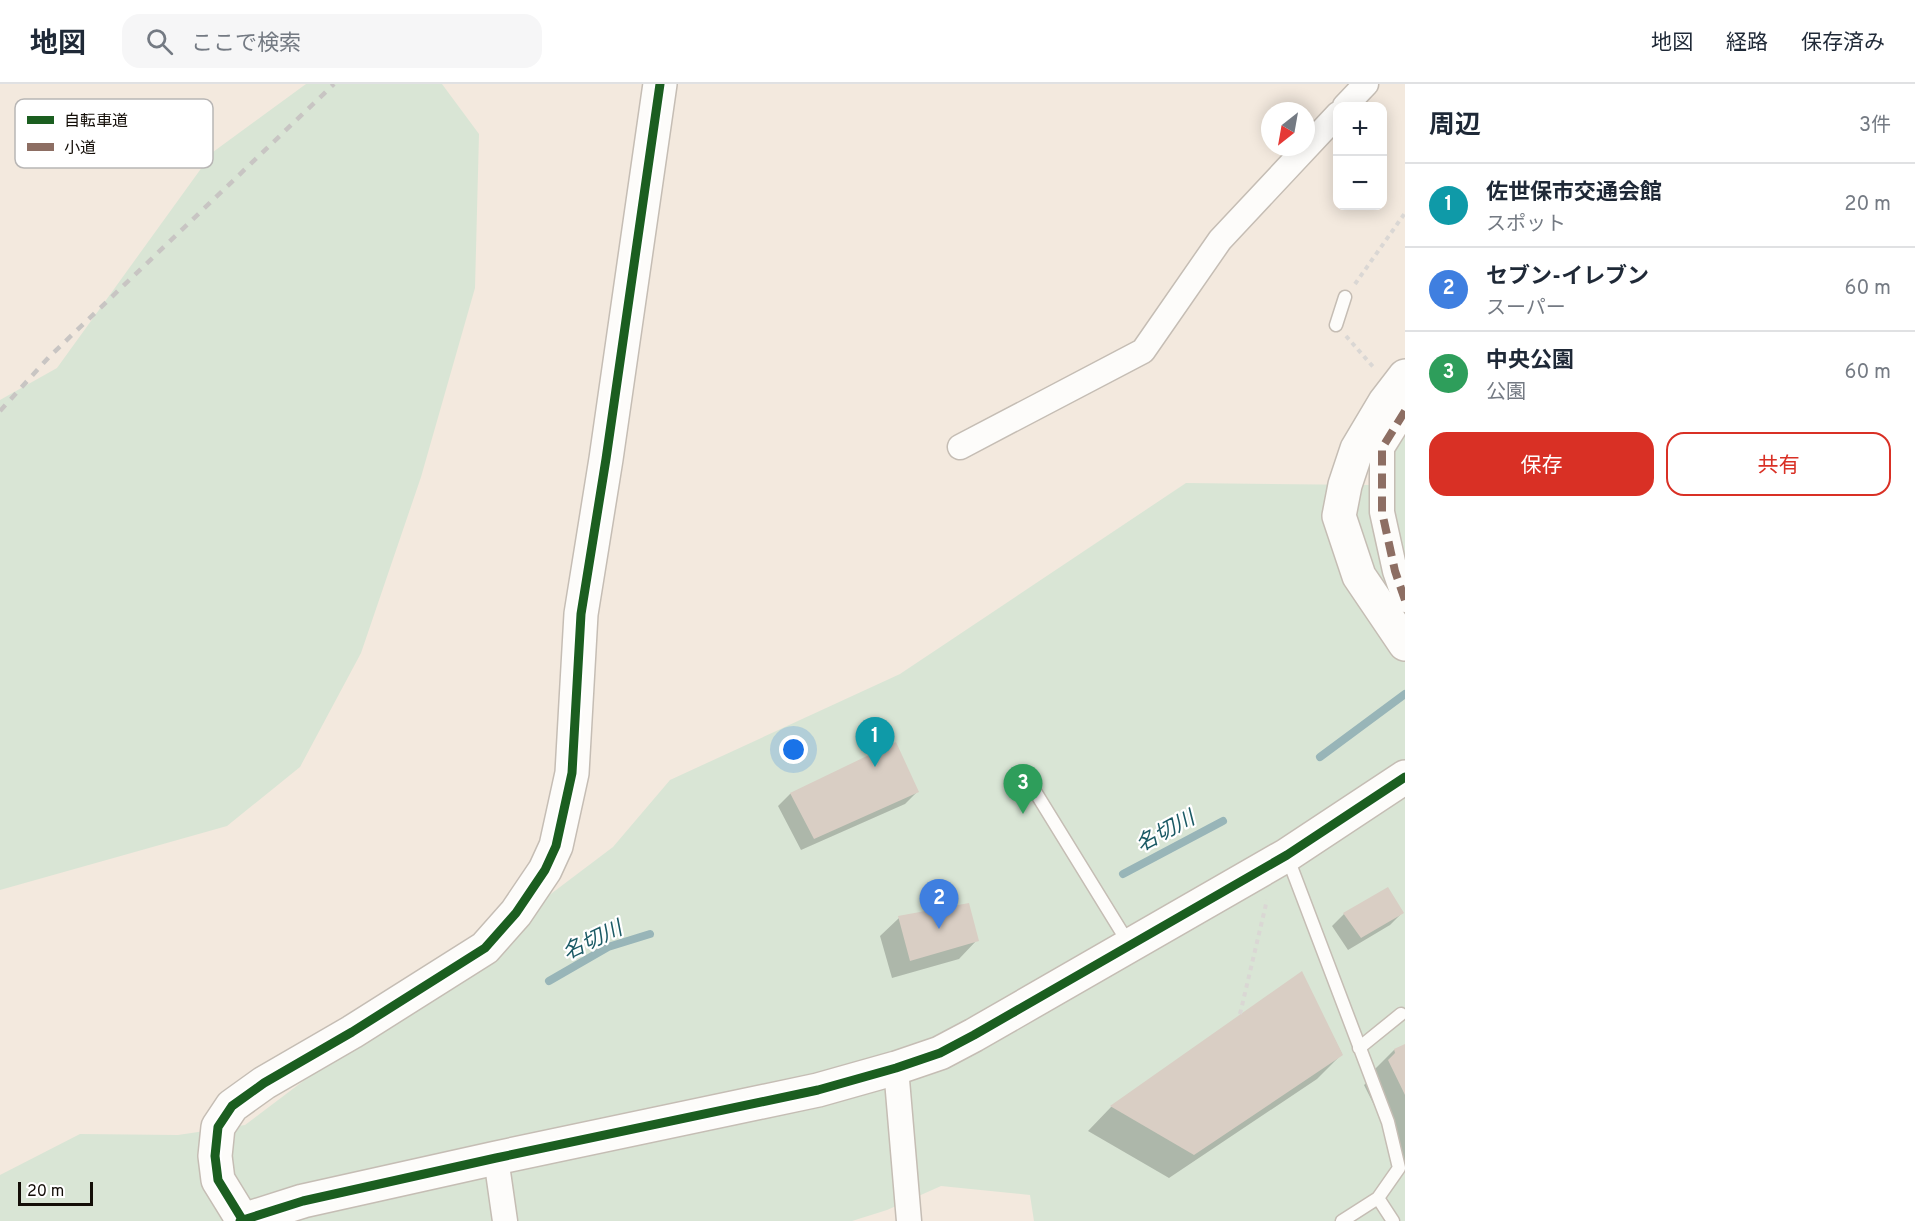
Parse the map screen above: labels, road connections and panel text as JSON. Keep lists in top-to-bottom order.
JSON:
{
  "water": ["名切川"],
  "legend": ["自転車道", "小道"],
  "scale_bar": "20 m",
  "north": "bottom left",
  "page": {
    "header": "地図",
    "search": "ここで検索",
    "nav": ["地図", "経路", "保存済み"],
    "heading": ["周辺", "3件"],
    "map_buttons": ["+", "−"],
    "list": [
      {
        "mark": "1",
        "name": "佐世保市交通会館",
        "note": "スポット",
        "value": "20 m"
      },
      {
        "mark": "2",
        "name": "セブン-イレブン",
        "note": "スーパー",
        "value": "60 m"
      },
      {
        "mark": "3",
        "name": "中央公園",
        "note": "公園",
        "value": "60 m"
      }
    ],
    "buttons": ["保存", "共有"],
    "pins": ["1", "3", "2"],
    "scale": "20 m"
  }
}
